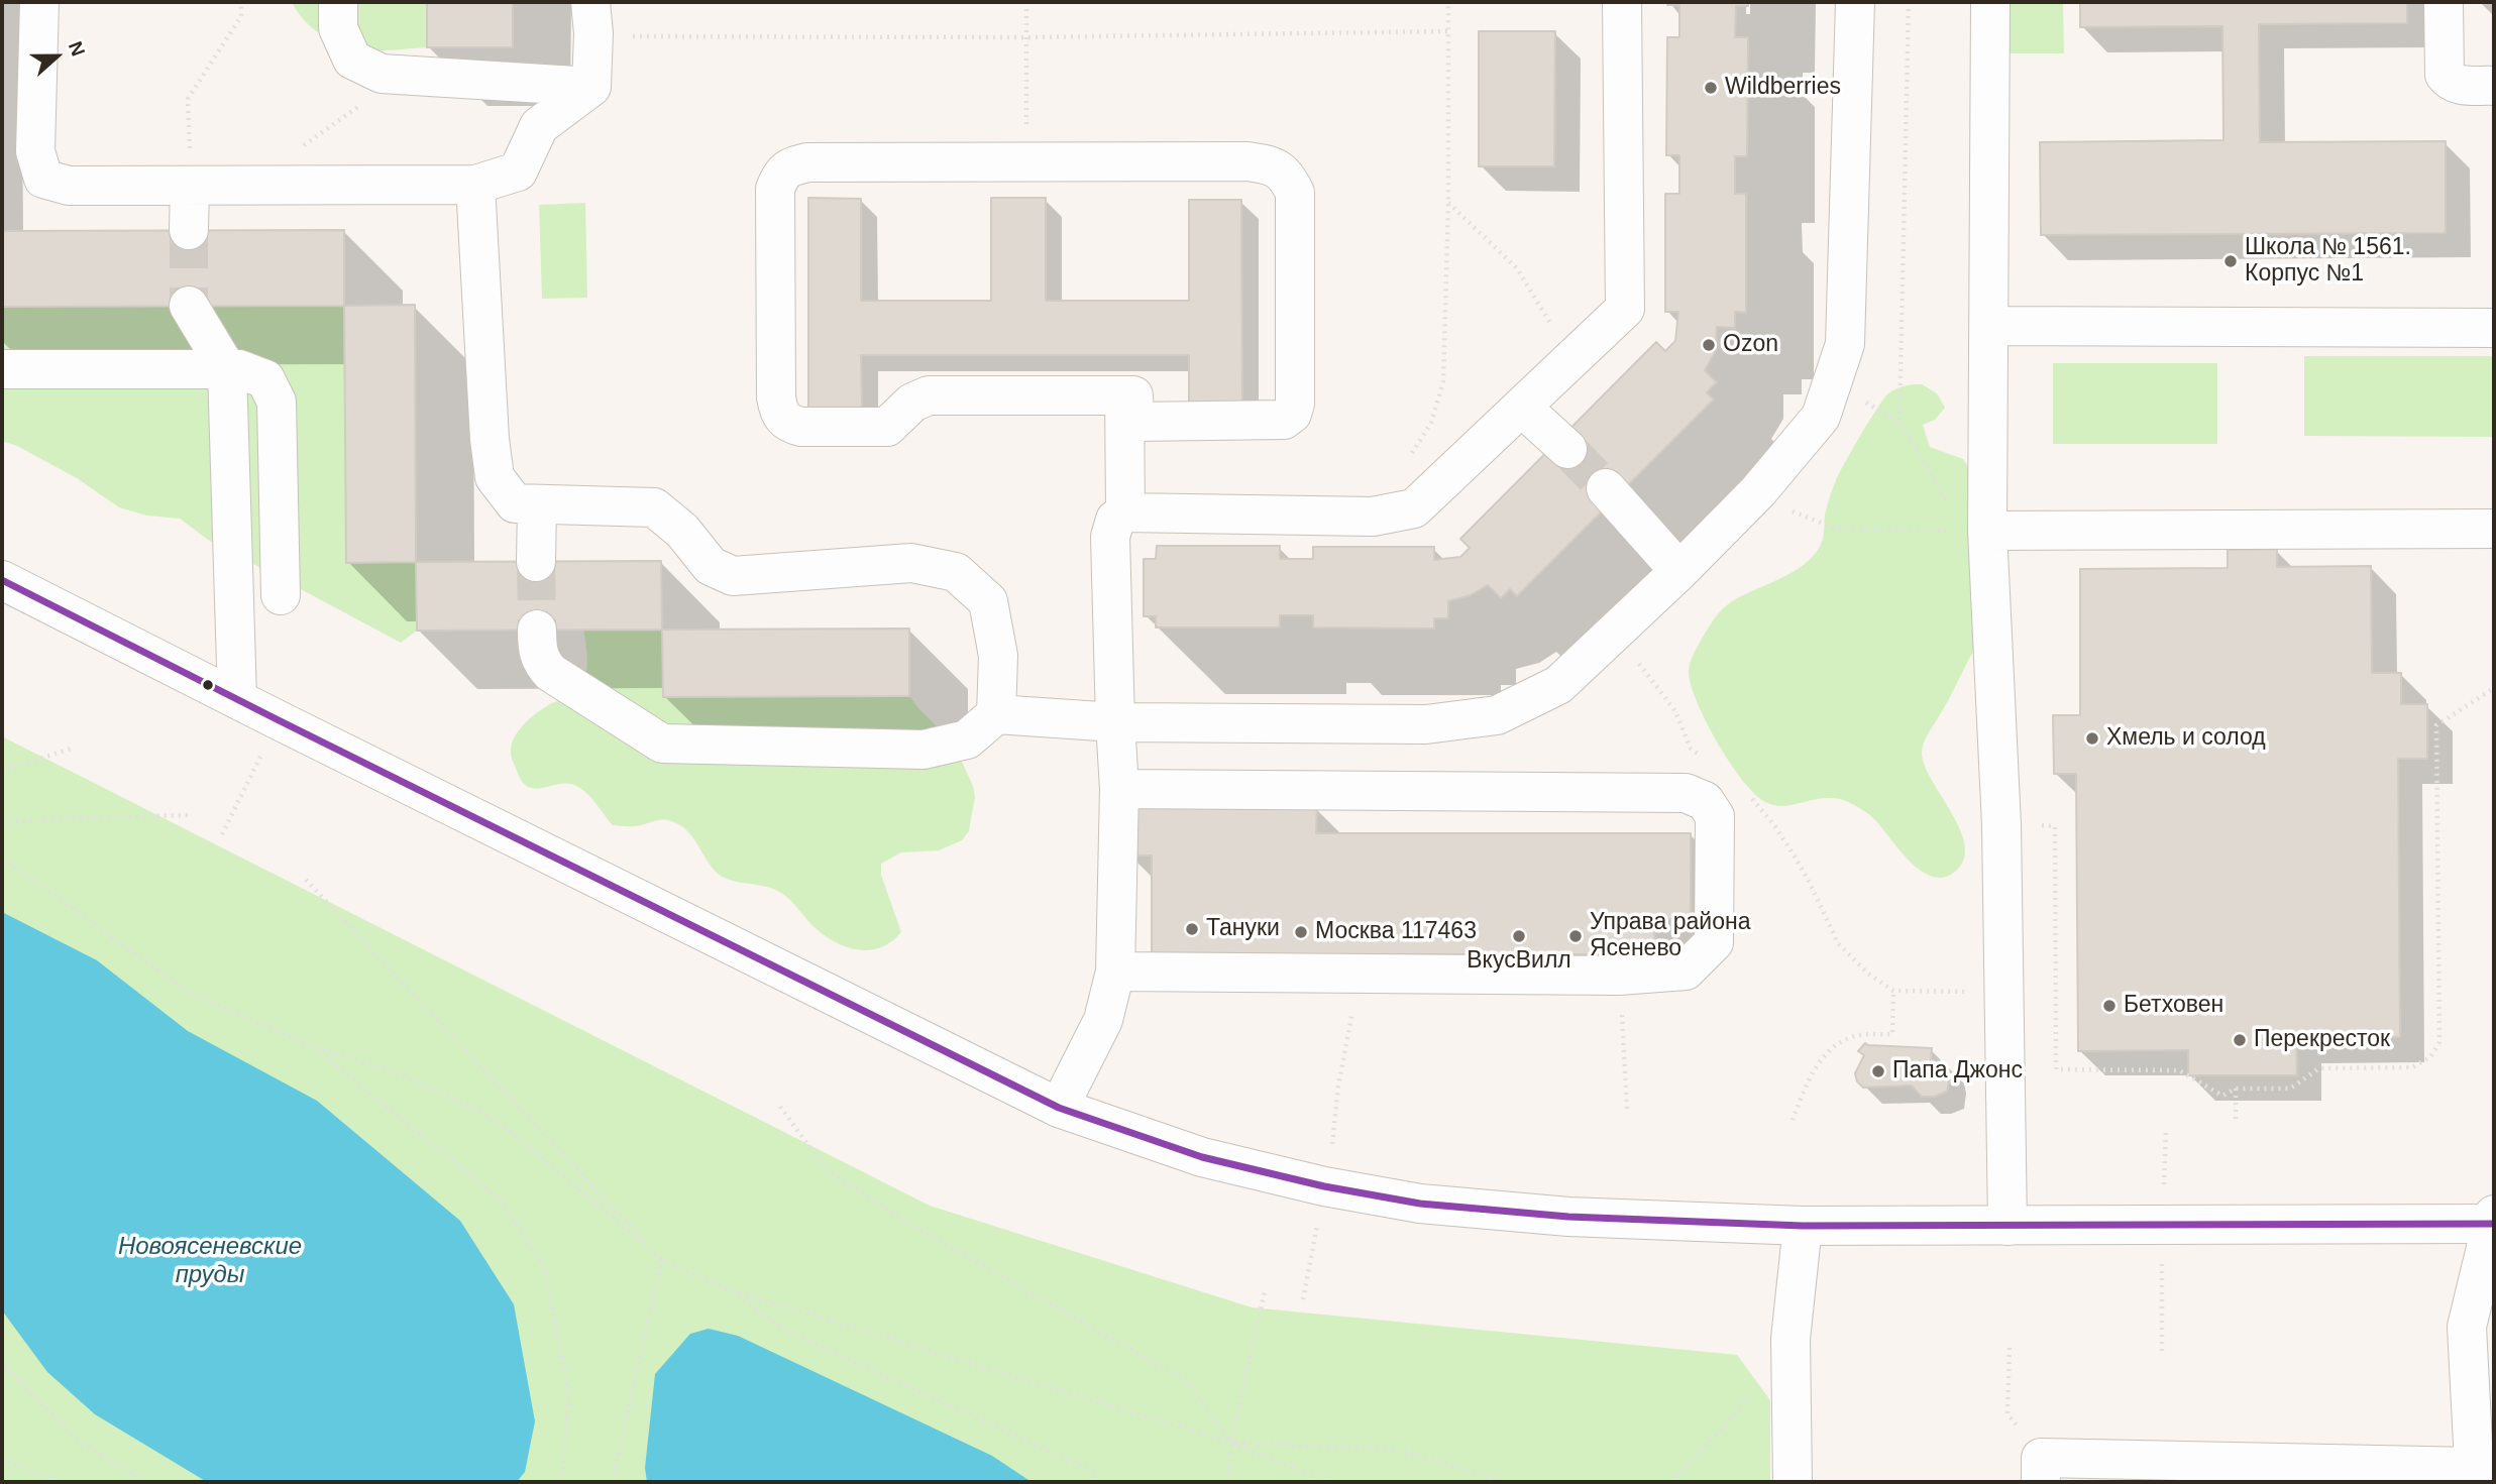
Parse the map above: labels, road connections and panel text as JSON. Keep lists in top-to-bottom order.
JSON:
{
  "water": ["Новоясеневские пруды"],
  "places": [
    "Wildberries",
    "Школа № 1561. Корпус №1",
    "Ozon",
    "Хмель и солод",
    "Тануки",
    "Москва 117463",
    "ВкусВилл",
    "Управа района Ясенево",
    "Бетховен",
    "Перекресток",
    "Папа Джонс"
  ],
  "north": "right"
}
